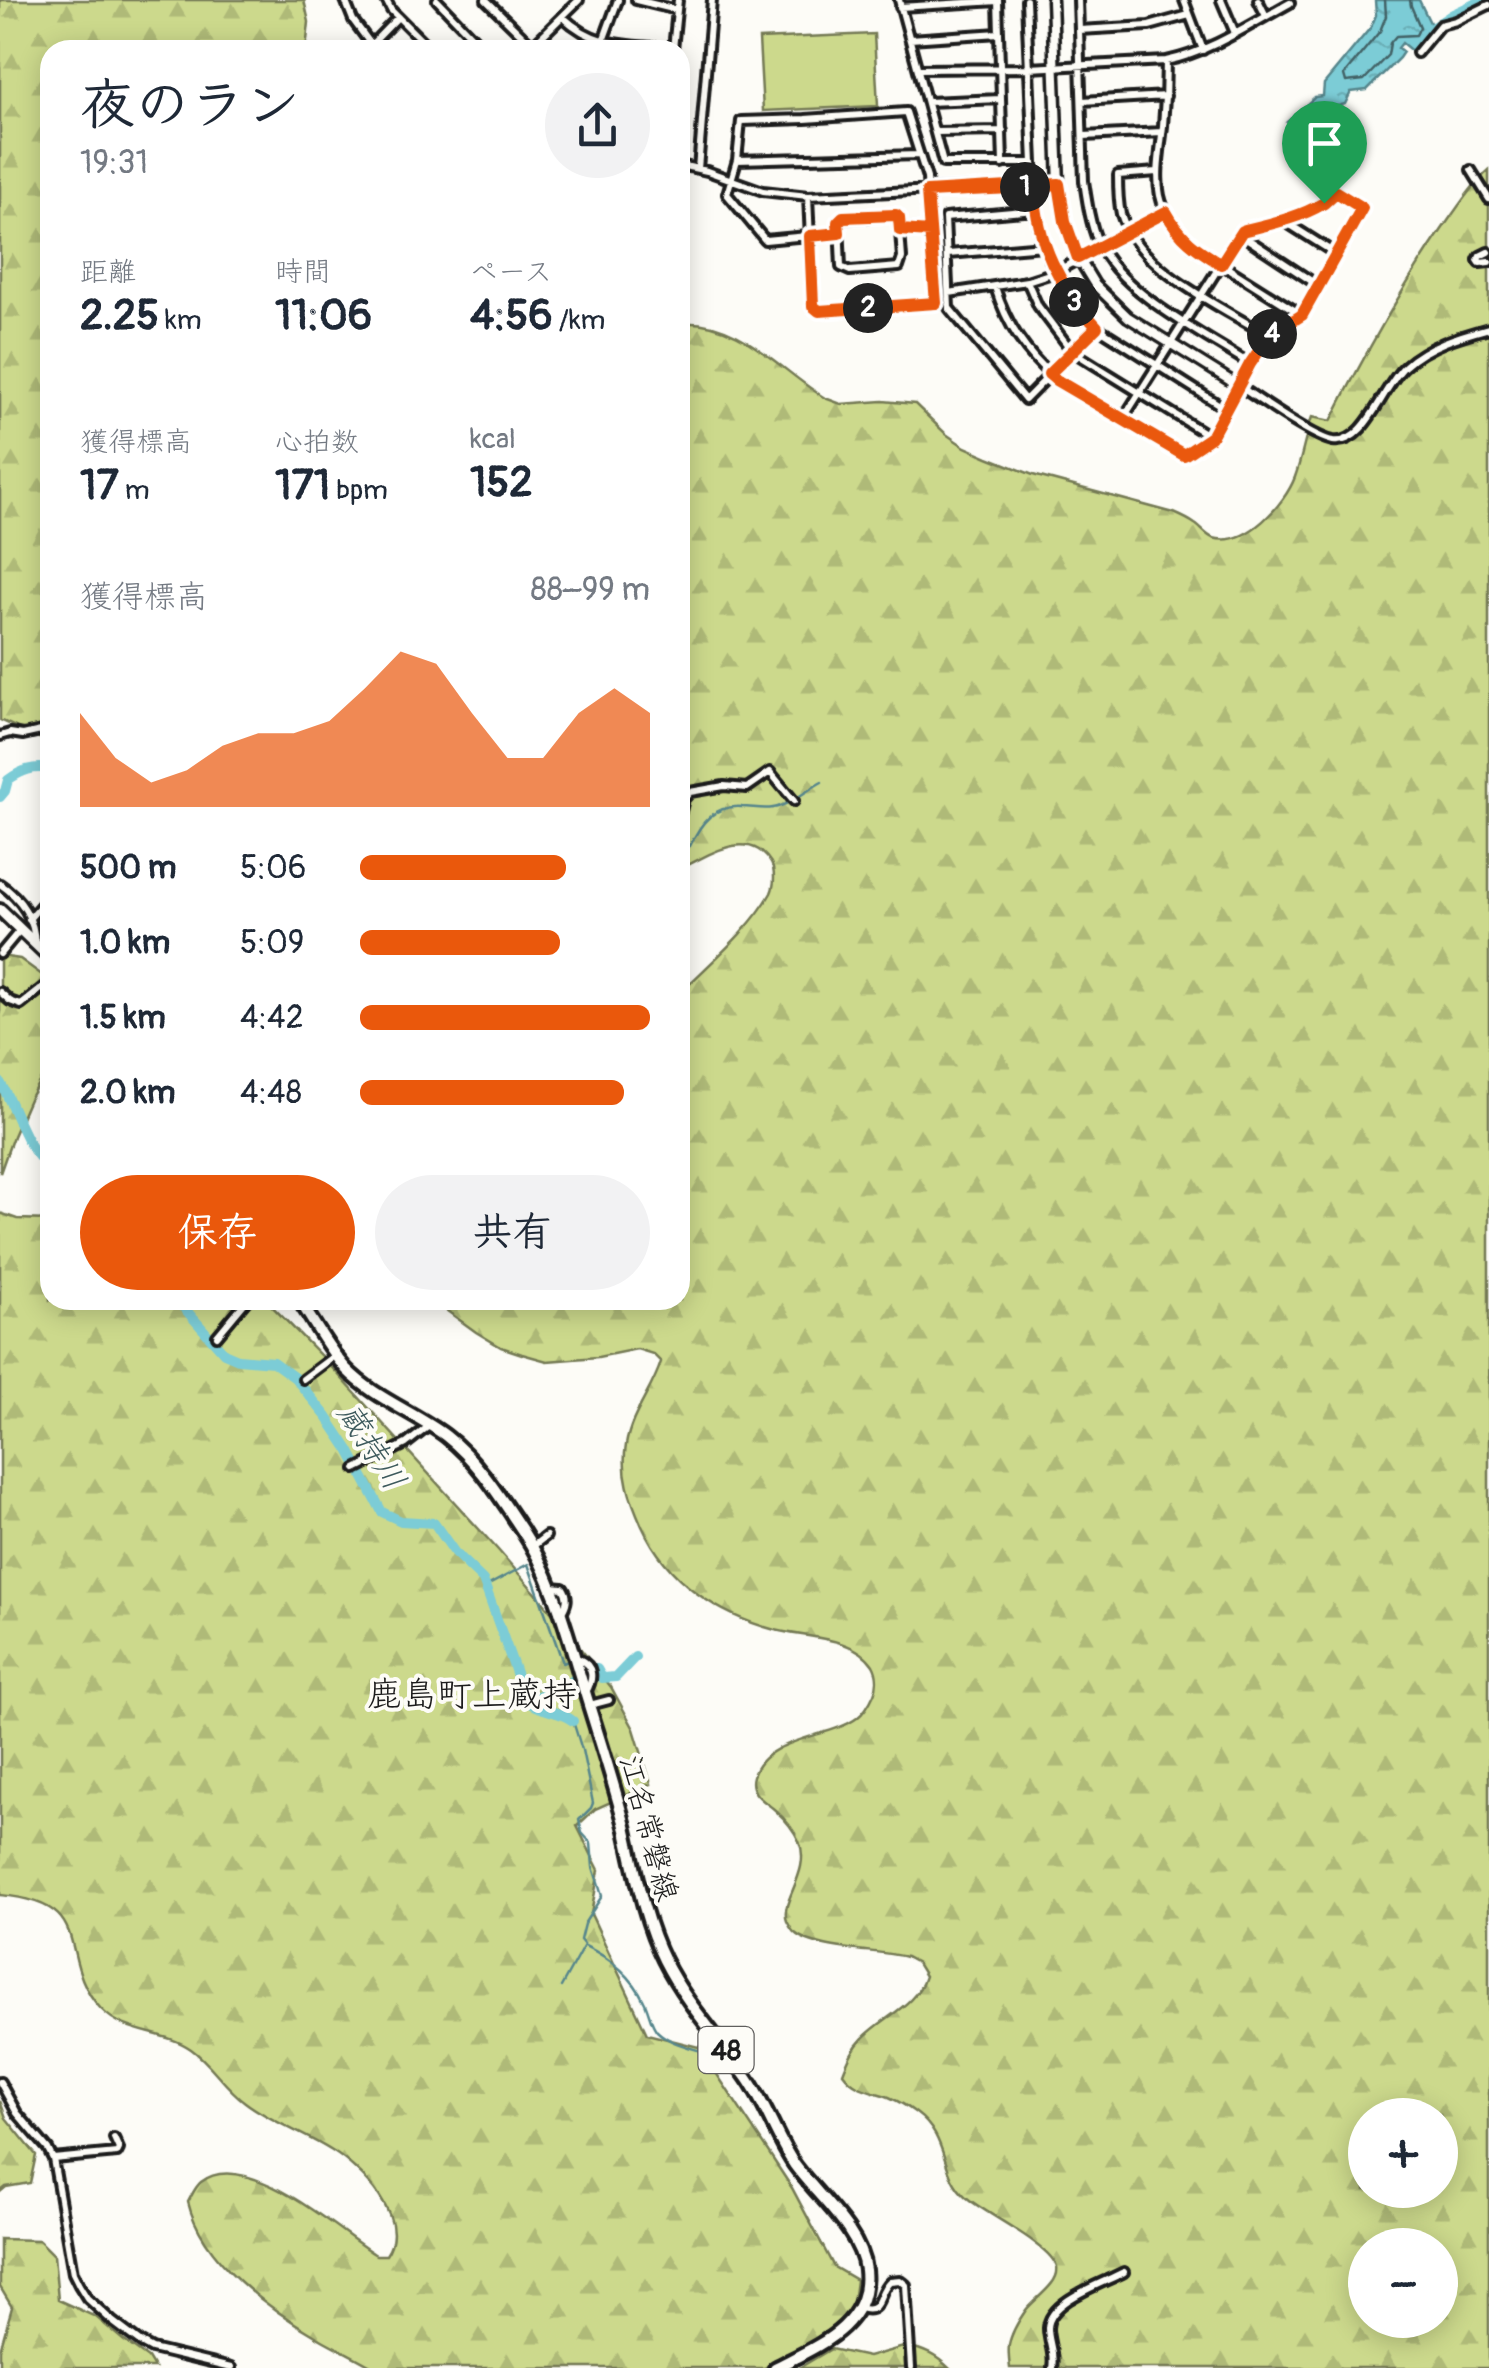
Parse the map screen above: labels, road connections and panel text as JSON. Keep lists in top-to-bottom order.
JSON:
{
  "streets": {
    "main road": ["江名常磐線", "48"]
  },
  "districts": ["鹿島町上蔵持"],
  "water": ["蔵持川"],
  "page": {
    "heading": ["夜のラン", "19:31"],
    "pins": [
      "1",
      "3",
      "2",
      "4"
    ],
    "stats": [
      ["距離", "2.25 km"],
      ["時間", "11:06"],
      ["ペース", "4:56 /km"],
      ["獲得標高", "17 m"],
      ["心拍数", "171 bpm"],
      ["kcal", "152"]
    ],
    "chart": ["獲得標高", "88–99 m"],
    "list": [
      {
        "name": "500 m",
        "note": "5:06"
      },
      {
        "name": "1.0 km",
        "note": "5:09"
      },
      {
        "name": "1.5 km",
        "note": "4:42"
      },
      {
        "name": "2.0 km",
        "note": "4:48"
      }
    ],
    "buttons": ["保存", "共有"],
    "map_buttons": ["+", "−"]
  }
}
